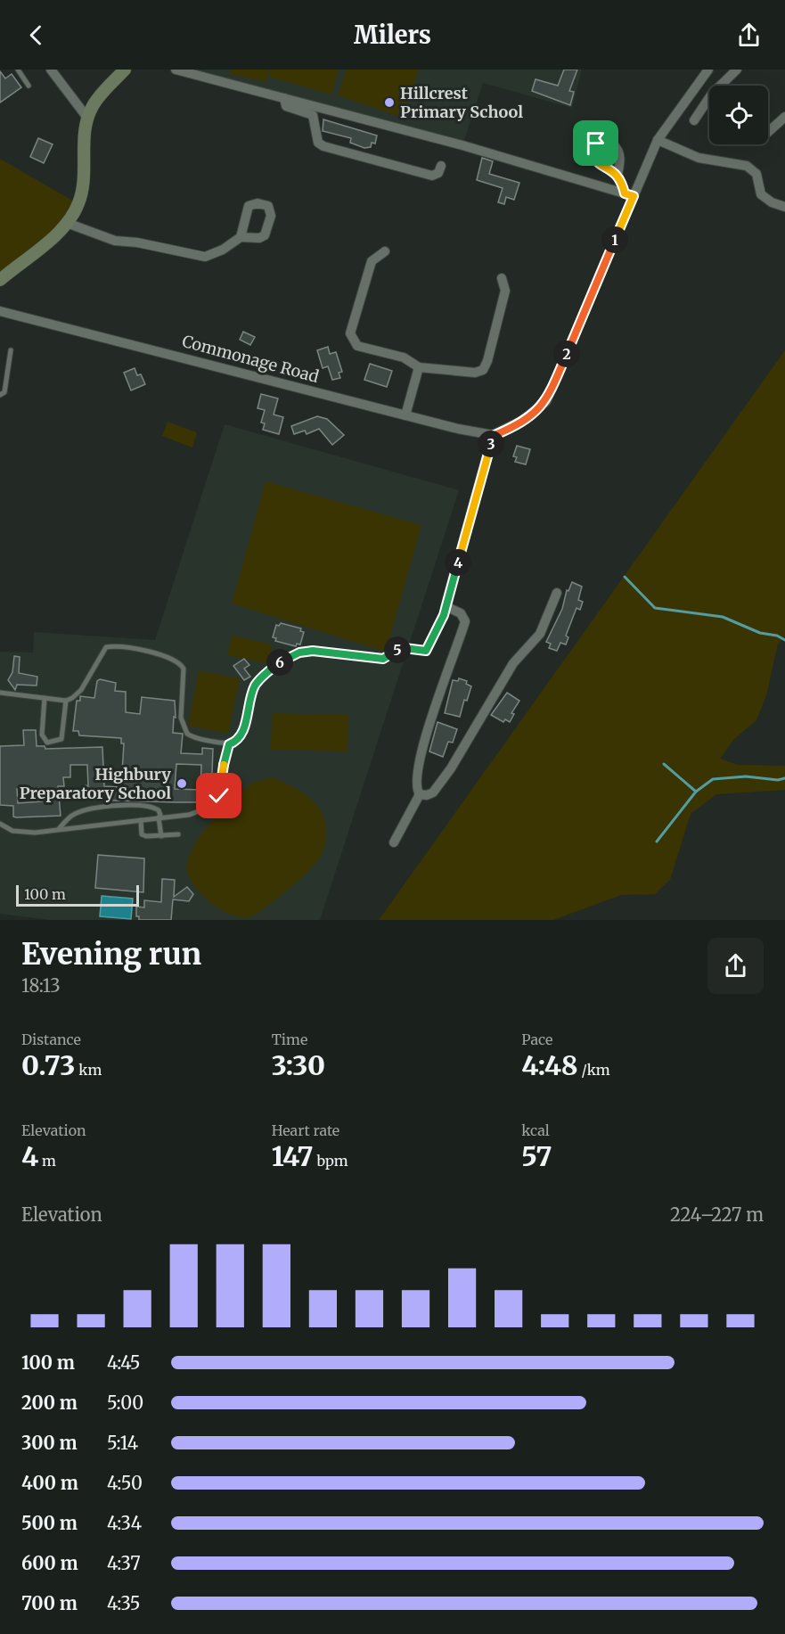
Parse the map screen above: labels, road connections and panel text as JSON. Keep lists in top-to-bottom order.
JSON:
{
  "streets": {
    "street": ["Commonage Road"]
  },
  "places": ["Hillcrest Primary School", "Highbury Preparatory School"],
  "scale_bar": "100 m",
  "page": {
    "header": "Milers",
    "pins": [
      "1",
      "2",
      "3",
      "4",
      "5",
      "6"
    ],
    "scale": "100 m",
    "heading": ["Evening run", "18:13"],
    "stats": [
      ["Distance", "0.73 km"],
      ["Time", "3:30"],
      ["Pace", "4:48 /km"],
      ["Elevation", "4 m"],
      ["Heart rate", "147 bpm"],
      ["kcal", "57"]
    ],
    "chart": ["Elevation", "224–227 m"],
    "list": [
      {
        "name": "100 m",
        "note": "4:45"
      },
      {
        "name": "200 m",
        "note": "5:00"
      },
      {
        "name": "300 m",
        "note": "5:14"
      },
      {
        "name": "400 m",
        "note": "4:50"
      },
      {
        "name": "500 m",
        "note": "4:34"
      },
      {
        "name": "600 m",
        "note": "4:37"
      },
      {
        "name": "700 m",
        "note": "4:35"
      }
    ]
  }
}
